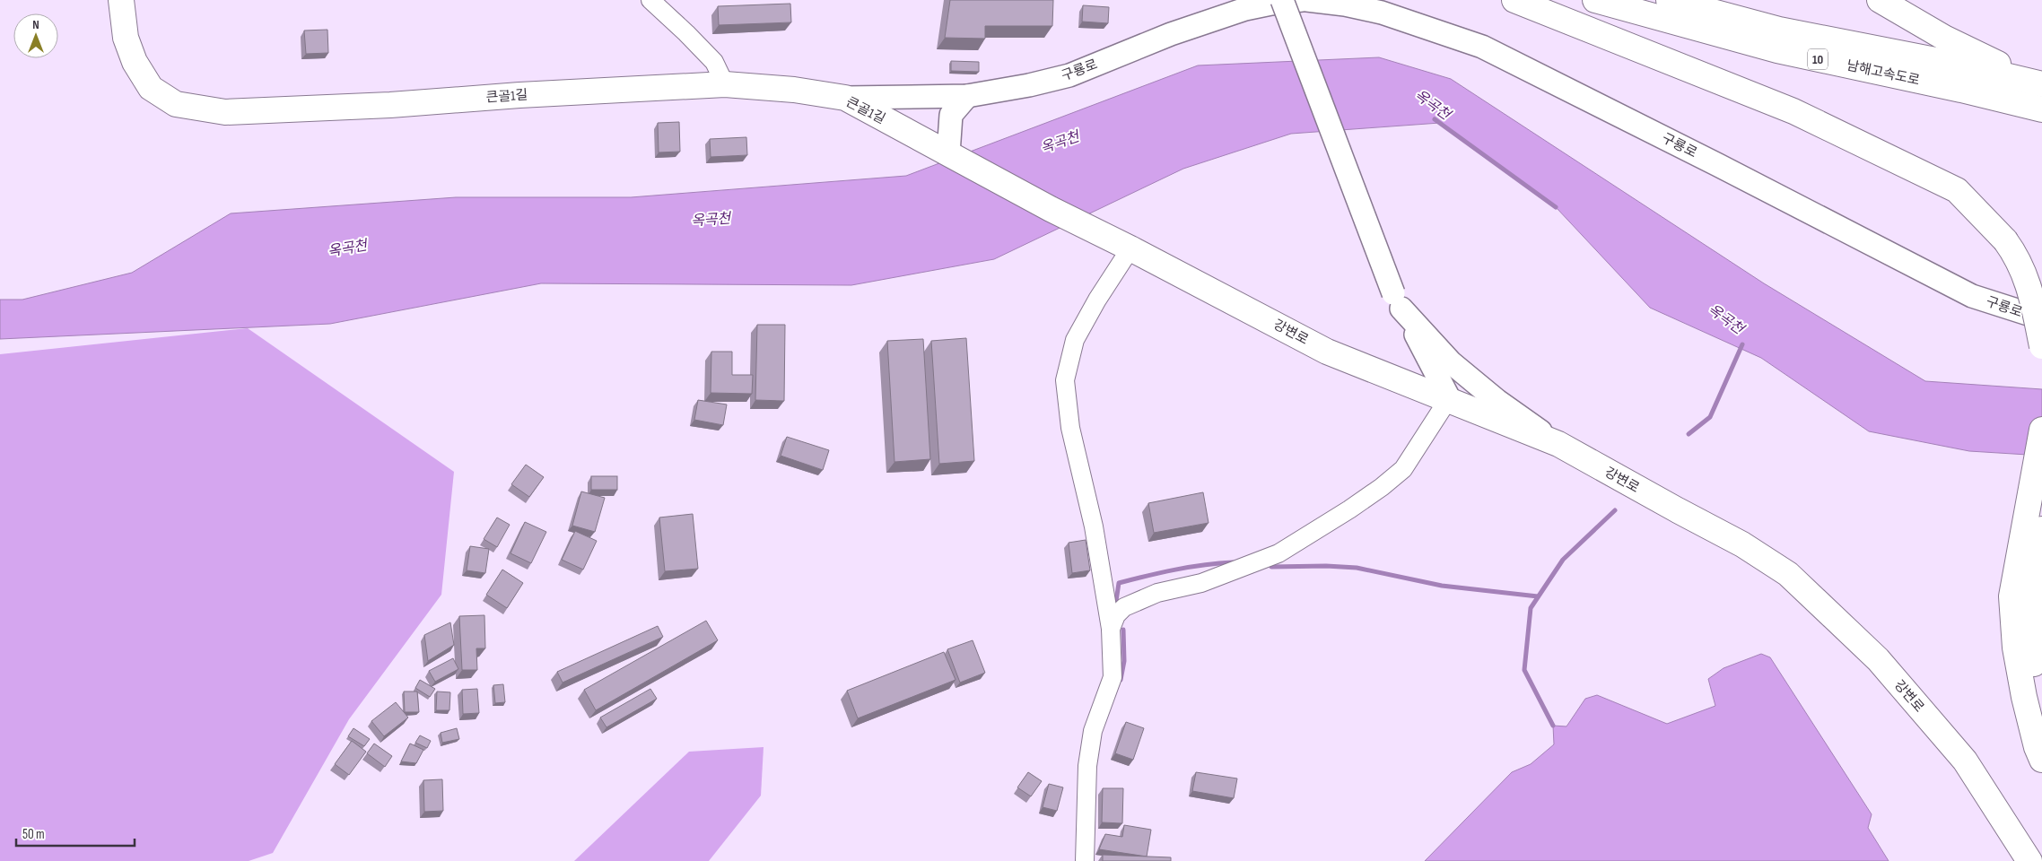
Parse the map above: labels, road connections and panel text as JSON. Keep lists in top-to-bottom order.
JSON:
{
  "streets": {
    "main road": [
      "10",
      "남해고속도로",
      "큰골1길",
      "강변로"
    ],
    "street": ["구룡로"]
  },
  "crossings": [
    ["구룡로", "큰골1길"],
    ["큰골1길", "강변로"]
  ],
  "water": ["옥곡천"],
  "scale_bar": "50 m",
  "north": "top"
}
